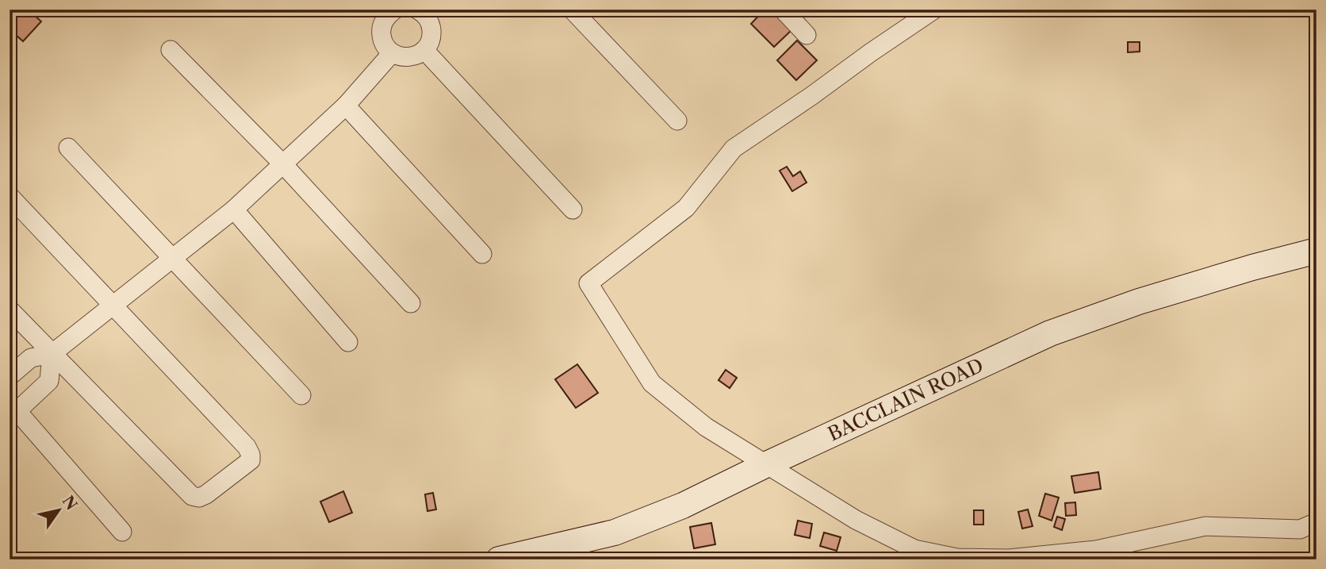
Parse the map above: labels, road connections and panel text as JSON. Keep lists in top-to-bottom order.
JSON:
{
  "streets": {
    "main road": ["BACCLAIN ROAD"]
  },
  "north": "top right"
}
